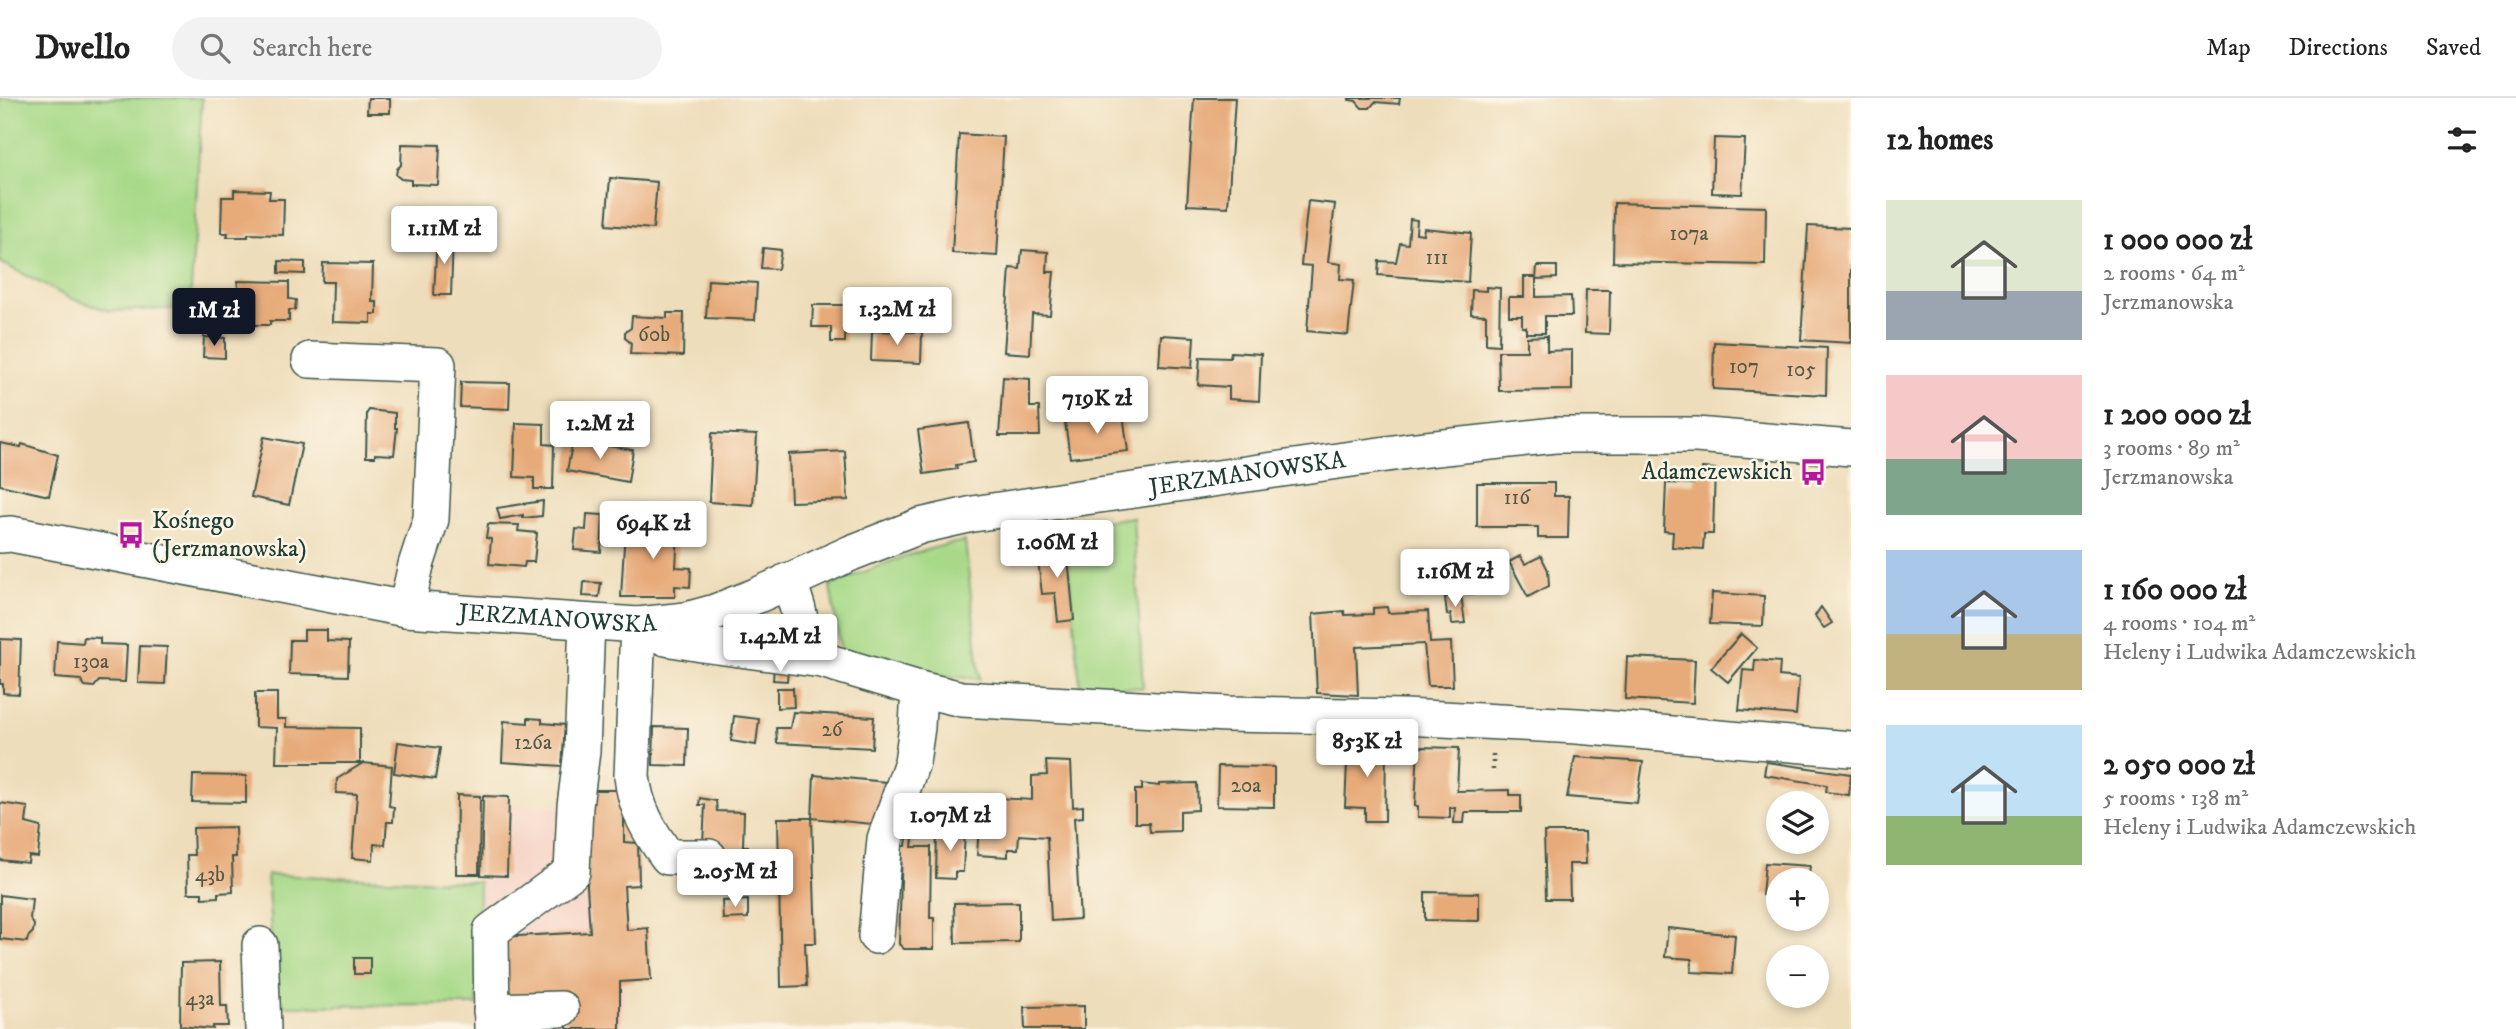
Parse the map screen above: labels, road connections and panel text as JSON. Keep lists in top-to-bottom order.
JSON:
{
  "streets": {
    "street": ["JERZMANOWSKA"]
  },
  "places": {
    "bus stop": ["Adamczewskich", "Kośnego (Jerzmanowska)"]
  },
  "house_numbers": [
    "107a",
    "111",
    "60b",
    "107",
    "105",
    "116",
    "130a",
    "26",
    "126a",
    "20a",
    "43b",
    "43a"
  ],
  "page": {
    "header": "Dwello",
    "search": "Search here",
    "nav": ["Map", "Directions", "Saved"],
    "heading": "12 homes",
    "list": [
      {
        "name": "1 000 000 zł",
        "note": "2 rooms · 64 m² · Jerzmanowska"
      },
      {
        "name": "1 200 000 zł",
        "note": "3 rooms · 89 m² · Jerzmanowska"
      },
      {
        "name": "1 160 000 zł",
        "note": "4 rooms · 104 m² · Heleny i Ludwika Adamczewskich"
      },
      {
        "name": "2 050 000 zł",
        "note": "5 rooms · 138 m² · Heleny i Ludwika Adamczewskich"
      }
    ],
    "price": [
      "1.11M zł",
      "1.32M zł",
      "1M zł",
      "719K zł",
      "1.2M zł",
      "694K zł",
      "1.06M zł",
      "1.16M zł",
      "1.42M zł",
      "853K zł",
      "1.07M zł",
      "2.05M zł"
    ],
    "map_buttons": ["+", "−"]
  }
}
